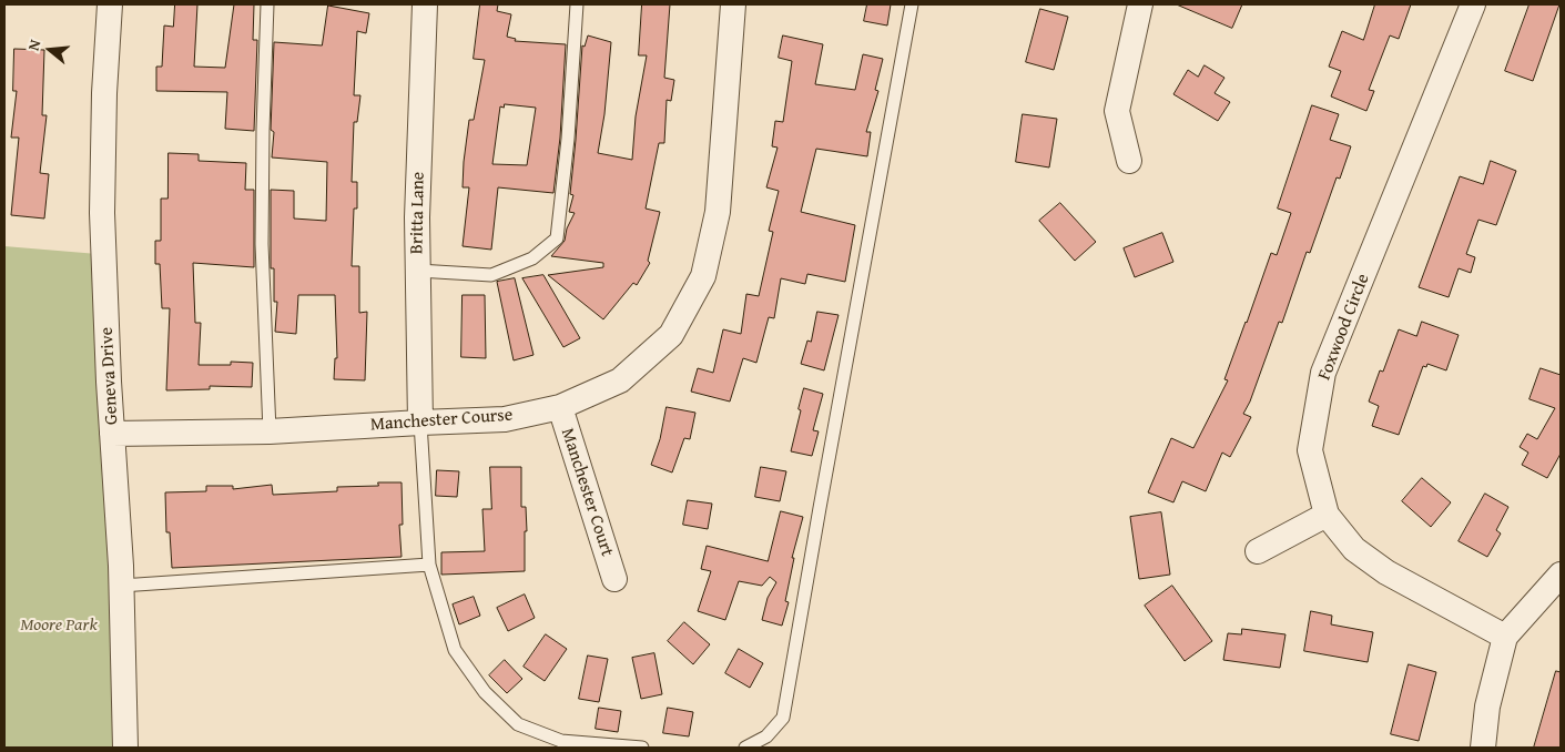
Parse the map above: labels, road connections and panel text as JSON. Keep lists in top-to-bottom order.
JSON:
{
  "streets": {
    "street": [
      "Britta Lane",
      "Foxwood Circle",
      "Geneva Drive",
      "Manchester Course",
      "Manchester Court"
    ]
  },
  "crossings": [
    ["Britta Lane", "Manchester Course"],
    ["Geneva Drive", "Manchester Course"],
    ["Manchester Course", "Manchester Court"]
  ],
  "parks": ["Moore Park"],
  "north": "left"
}
